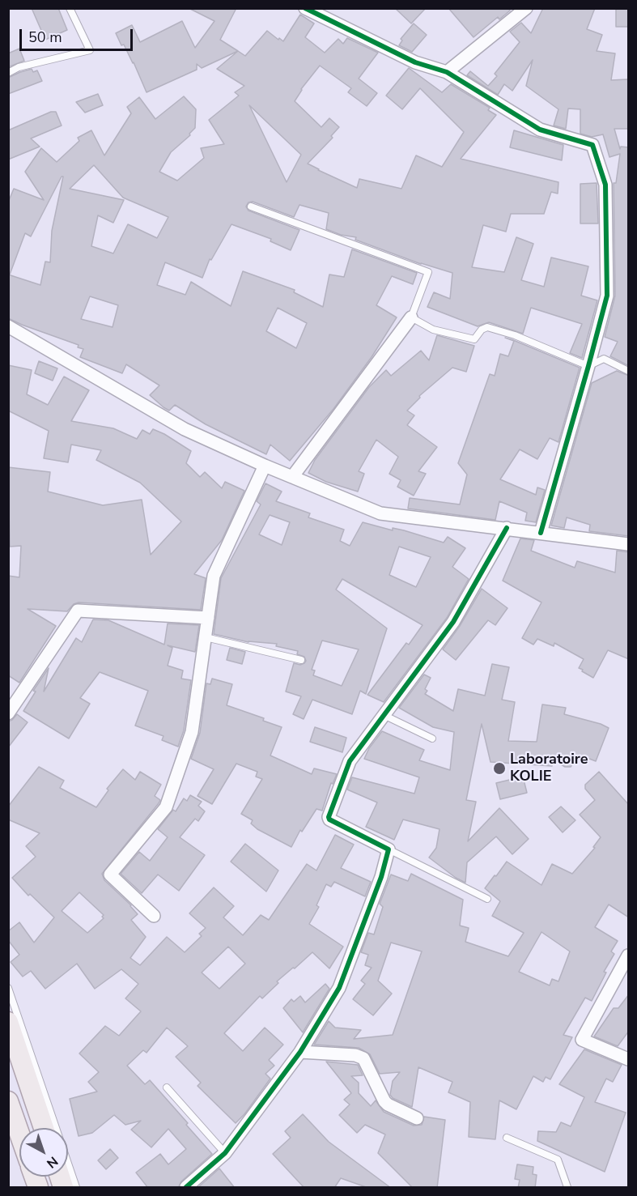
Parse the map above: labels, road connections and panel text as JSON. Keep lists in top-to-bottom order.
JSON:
{
  "places": ["Laboratoire KOLIE"],
  "scale_bar": "50 m",
  "north": "bottom right"
}
